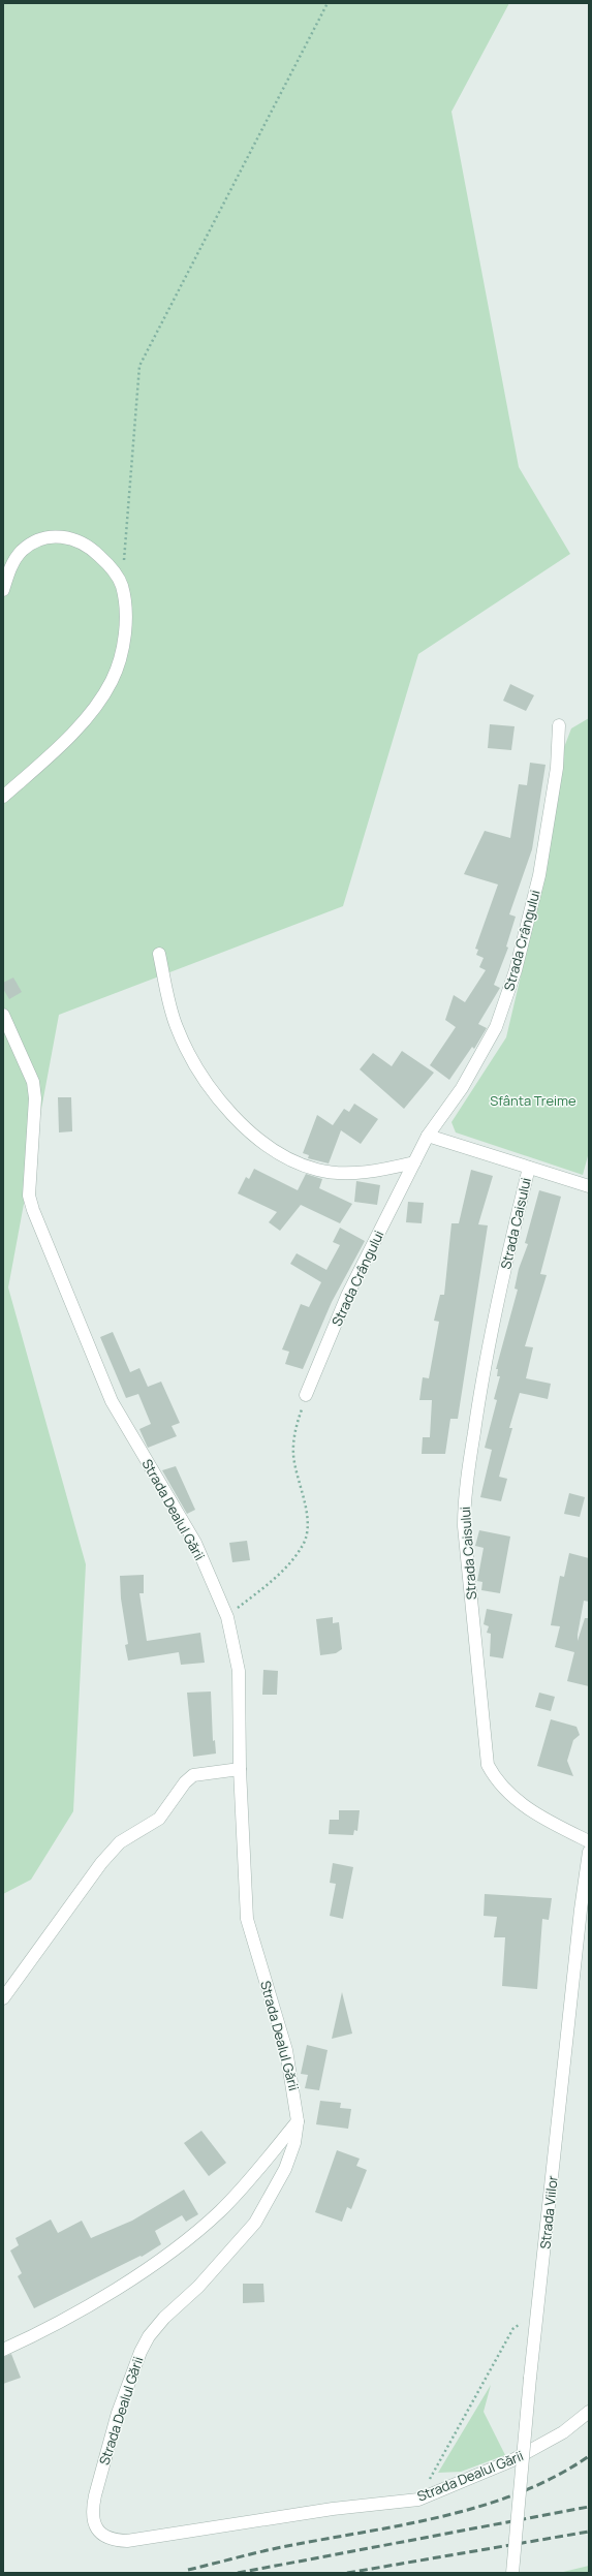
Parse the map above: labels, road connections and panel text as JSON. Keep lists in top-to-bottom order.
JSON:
{
  "streets": {
    "street": [
      "Strada Crângului",
      "Strada Caisului",
      "Strada Dealul Gării",
      "Strada Viilor"
    ]
  },
  "parks": ["Sfânta Treime"]
}
